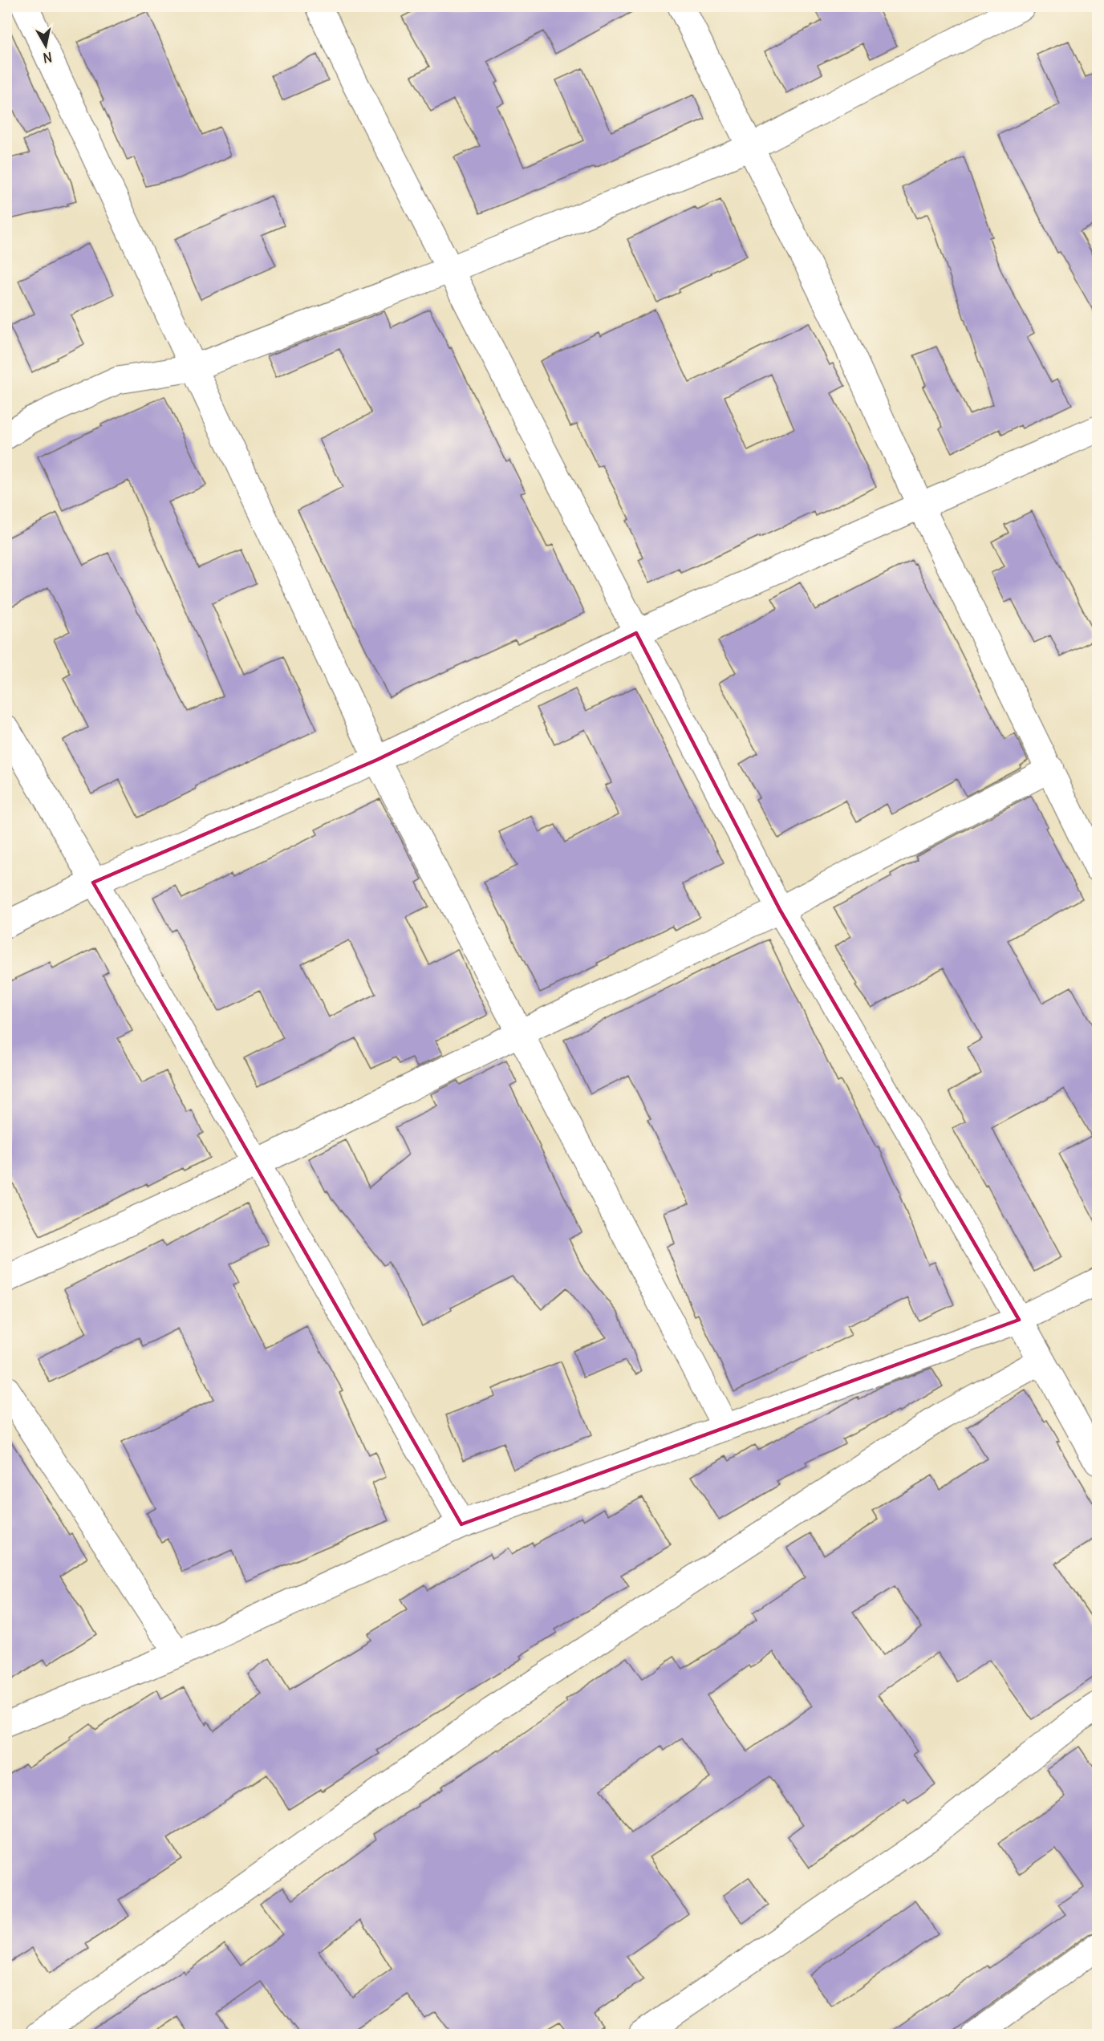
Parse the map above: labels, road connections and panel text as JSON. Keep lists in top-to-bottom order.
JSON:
{
  "north": "bottom"
}
